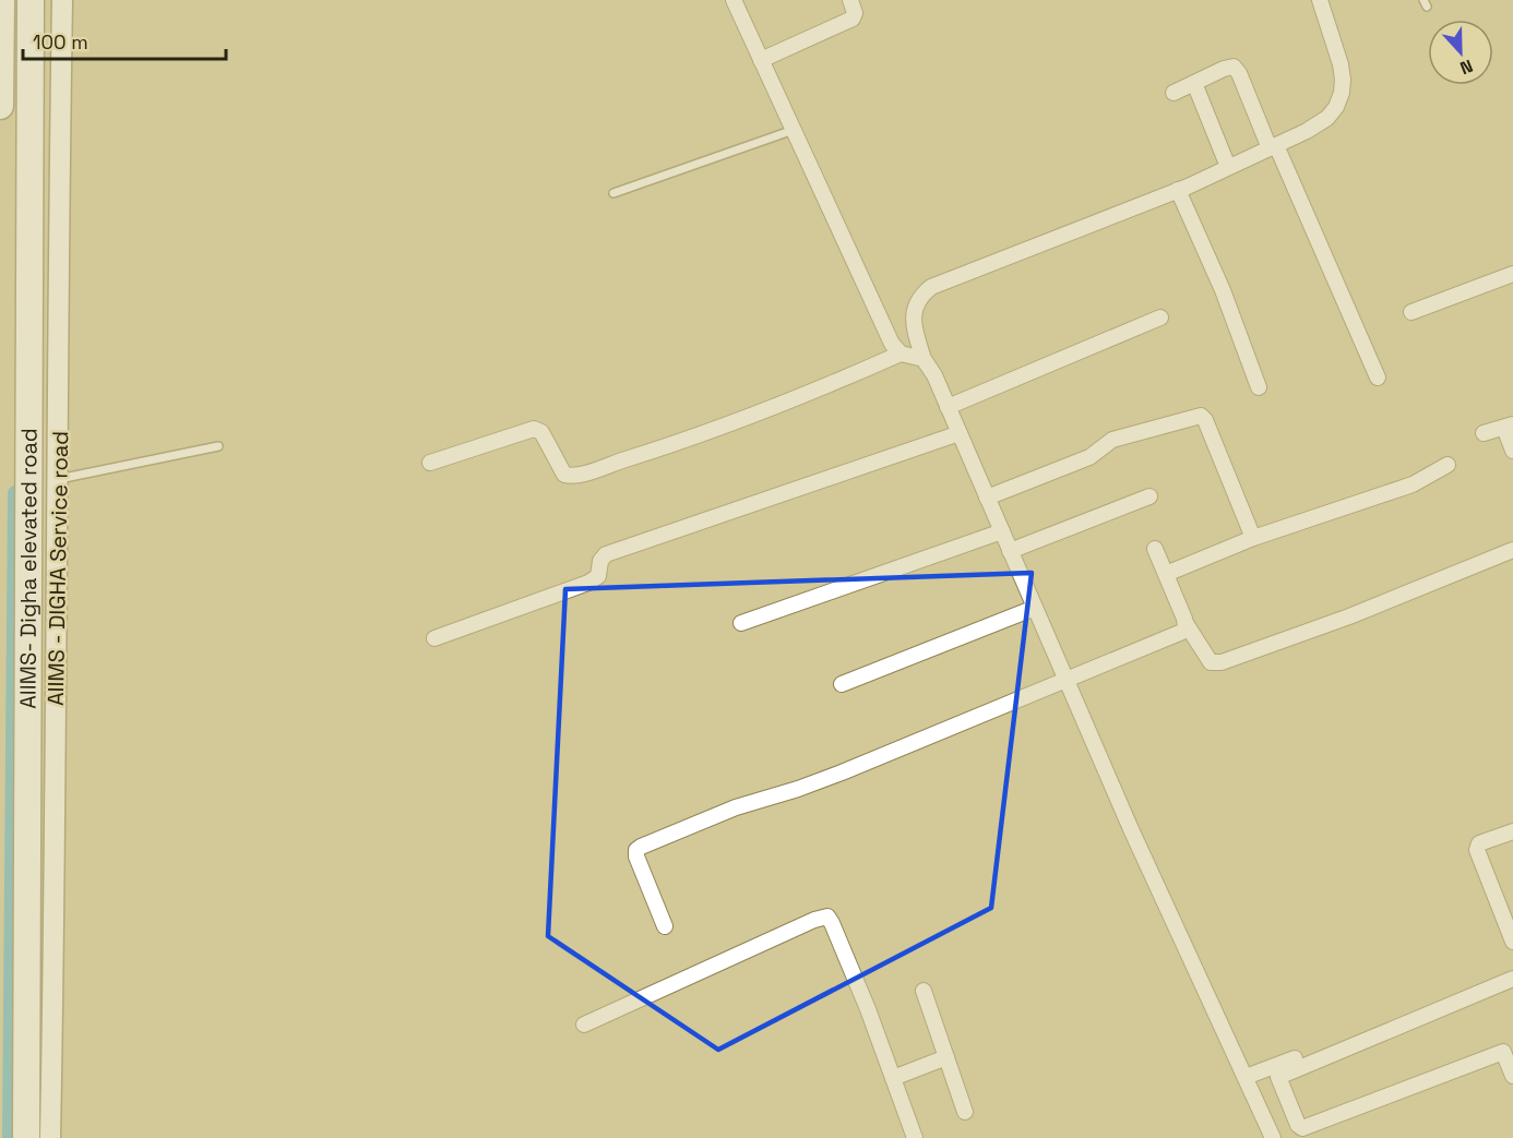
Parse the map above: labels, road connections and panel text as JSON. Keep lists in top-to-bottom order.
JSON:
{
  "streets": {
    "highway": ["AIIMS- Digha elevated road"],
    "main road": ["AIIMS - DIGHA Service road"]
  },
  "scale_bar": "100 m",
  "north": "bottom"
}
